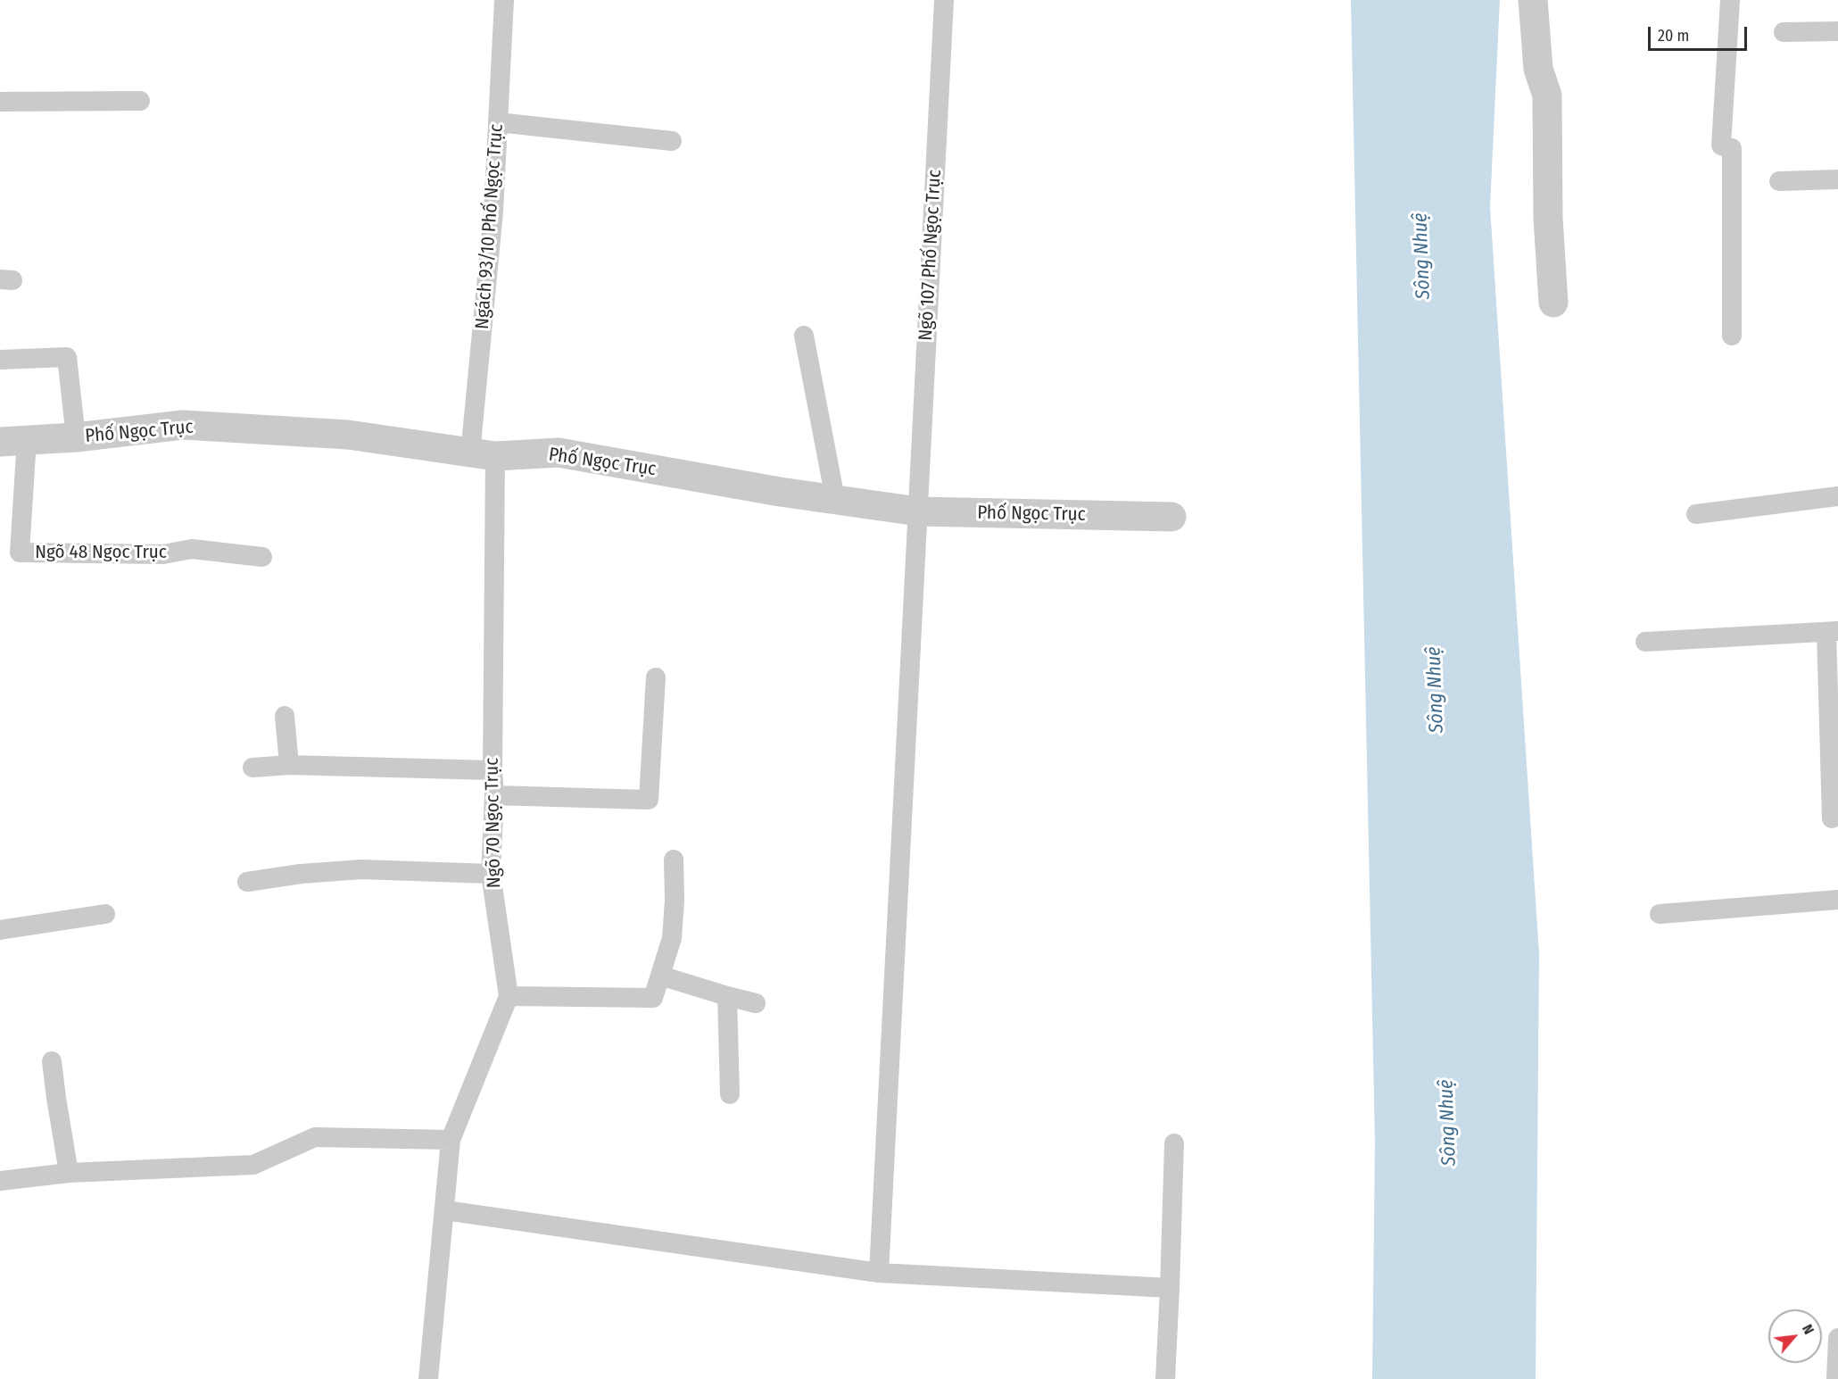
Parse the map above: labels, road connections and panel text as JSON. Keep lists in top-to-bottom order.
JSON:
{
  "streets": {
    "street": ["Phố Ngọc Trục"],
    "lane": [
      "Ngách 93/10 Phố Ngọc Trục",
      "Ngõ 107 Phố Ngọc Trục",
      "Ngõ 48 Ngọc Trục",
      "Ngõ 70 Ngọc Trục"
    ]
  },
  "crossings": [
    ["Ngách 93/10 Phố Ngọc Trục", "Phố Ngọc Trục"],
    ["Ngách 93/10 Phố Ngọc Trục", "Ngõ 70 Ngọc Trục"],
    ["Ngõ 107 Phố Ngọc Trục", "Phố Ngọc Trục"],
    ["Phố Ngọc Trục", "Ngõ 48 Ngọc Trục"],
    ["Phố Ngọc Trục", "Ngõ 70 Ngọc Trục"]
  ],
  "water": ["Sông Nhuệ"],
  "scale_bar": "20 m",
  "north": "top right"
}
